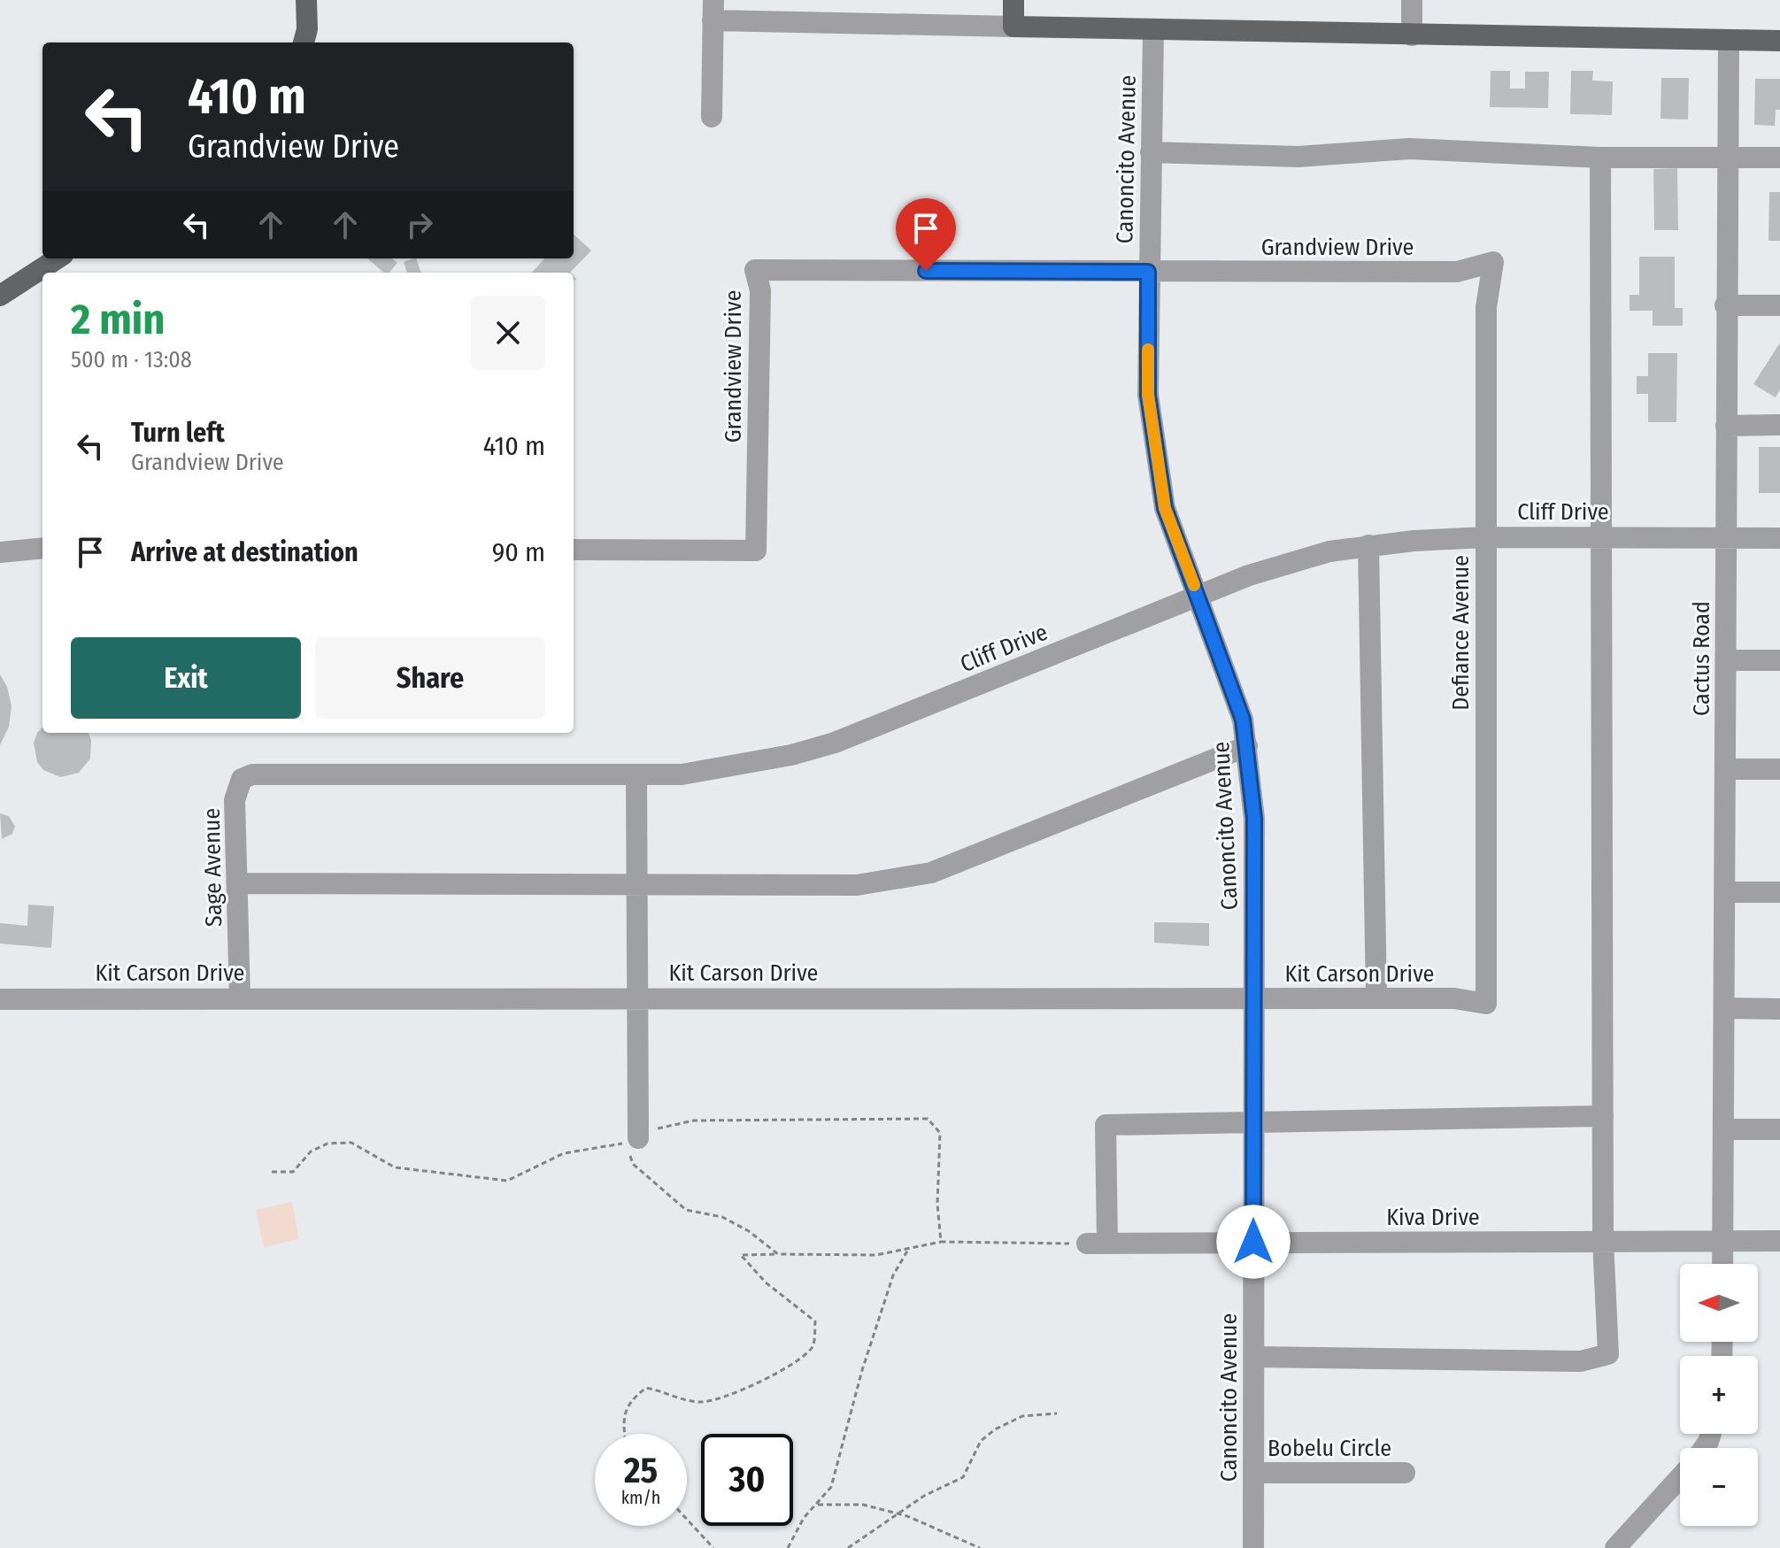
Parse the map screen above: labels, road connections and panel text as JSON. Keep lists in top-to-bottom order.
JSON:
{
  "streets": {
    "street": [
      "Canoncito Avenue",
      "Grandview Drive",
      "Cliff Drive",
      "Defiance Avenue",
      "Cactus Road",
      "Sage Avenue",
      "Kit Carson Drive",
      "Kiva Drive",
      "Bobelu Circle"
    ]
  },
  "crossings": [
    ["Canoncito Avenue", "Grandview Drive"],
    ["Canoncito Avenue", "Cliff Drive"],
    ["Canoncito Avenue", "Kit Carson Drive"],
    ["Canoncito Avenue", "Kiva Drive"],
    ["Canoncito Avenue", "Bobelu Circle"],
    ["Grandview Drive", "Defiance Avenue"],
    ["Cliff Drive", "Defiance Avenue"],
    ["Cliff Drive", "Cactus Road"],
    ["Cliff Drive", "Sage Avenue"],
    ["Defiance Avenue", "Kit Carson Drive"],
    ["Cactus Road", "Kiva Drive"],
    ["Sage Avenue", "Kit Carson Drive"]
  ],
  "north": "left",
  "page": {
    "turn": ["410 m", "Grandview Drive"],
    "heading": ["2 min", "500 m · 13:08"],
    "list": [
      {
        "name": "Turn left",
        "note": "Grandview Drive",
        "value": "410 m"
      },
      {
        "name": "Arrive at destination",
        "value": "90 m"
      }
    ],
    "buttons": ["Exit", "Share"],
    "map_buttons": ["+", "−"],
    "speed": "25 km/h",
    "limit": "30"
  }
}
